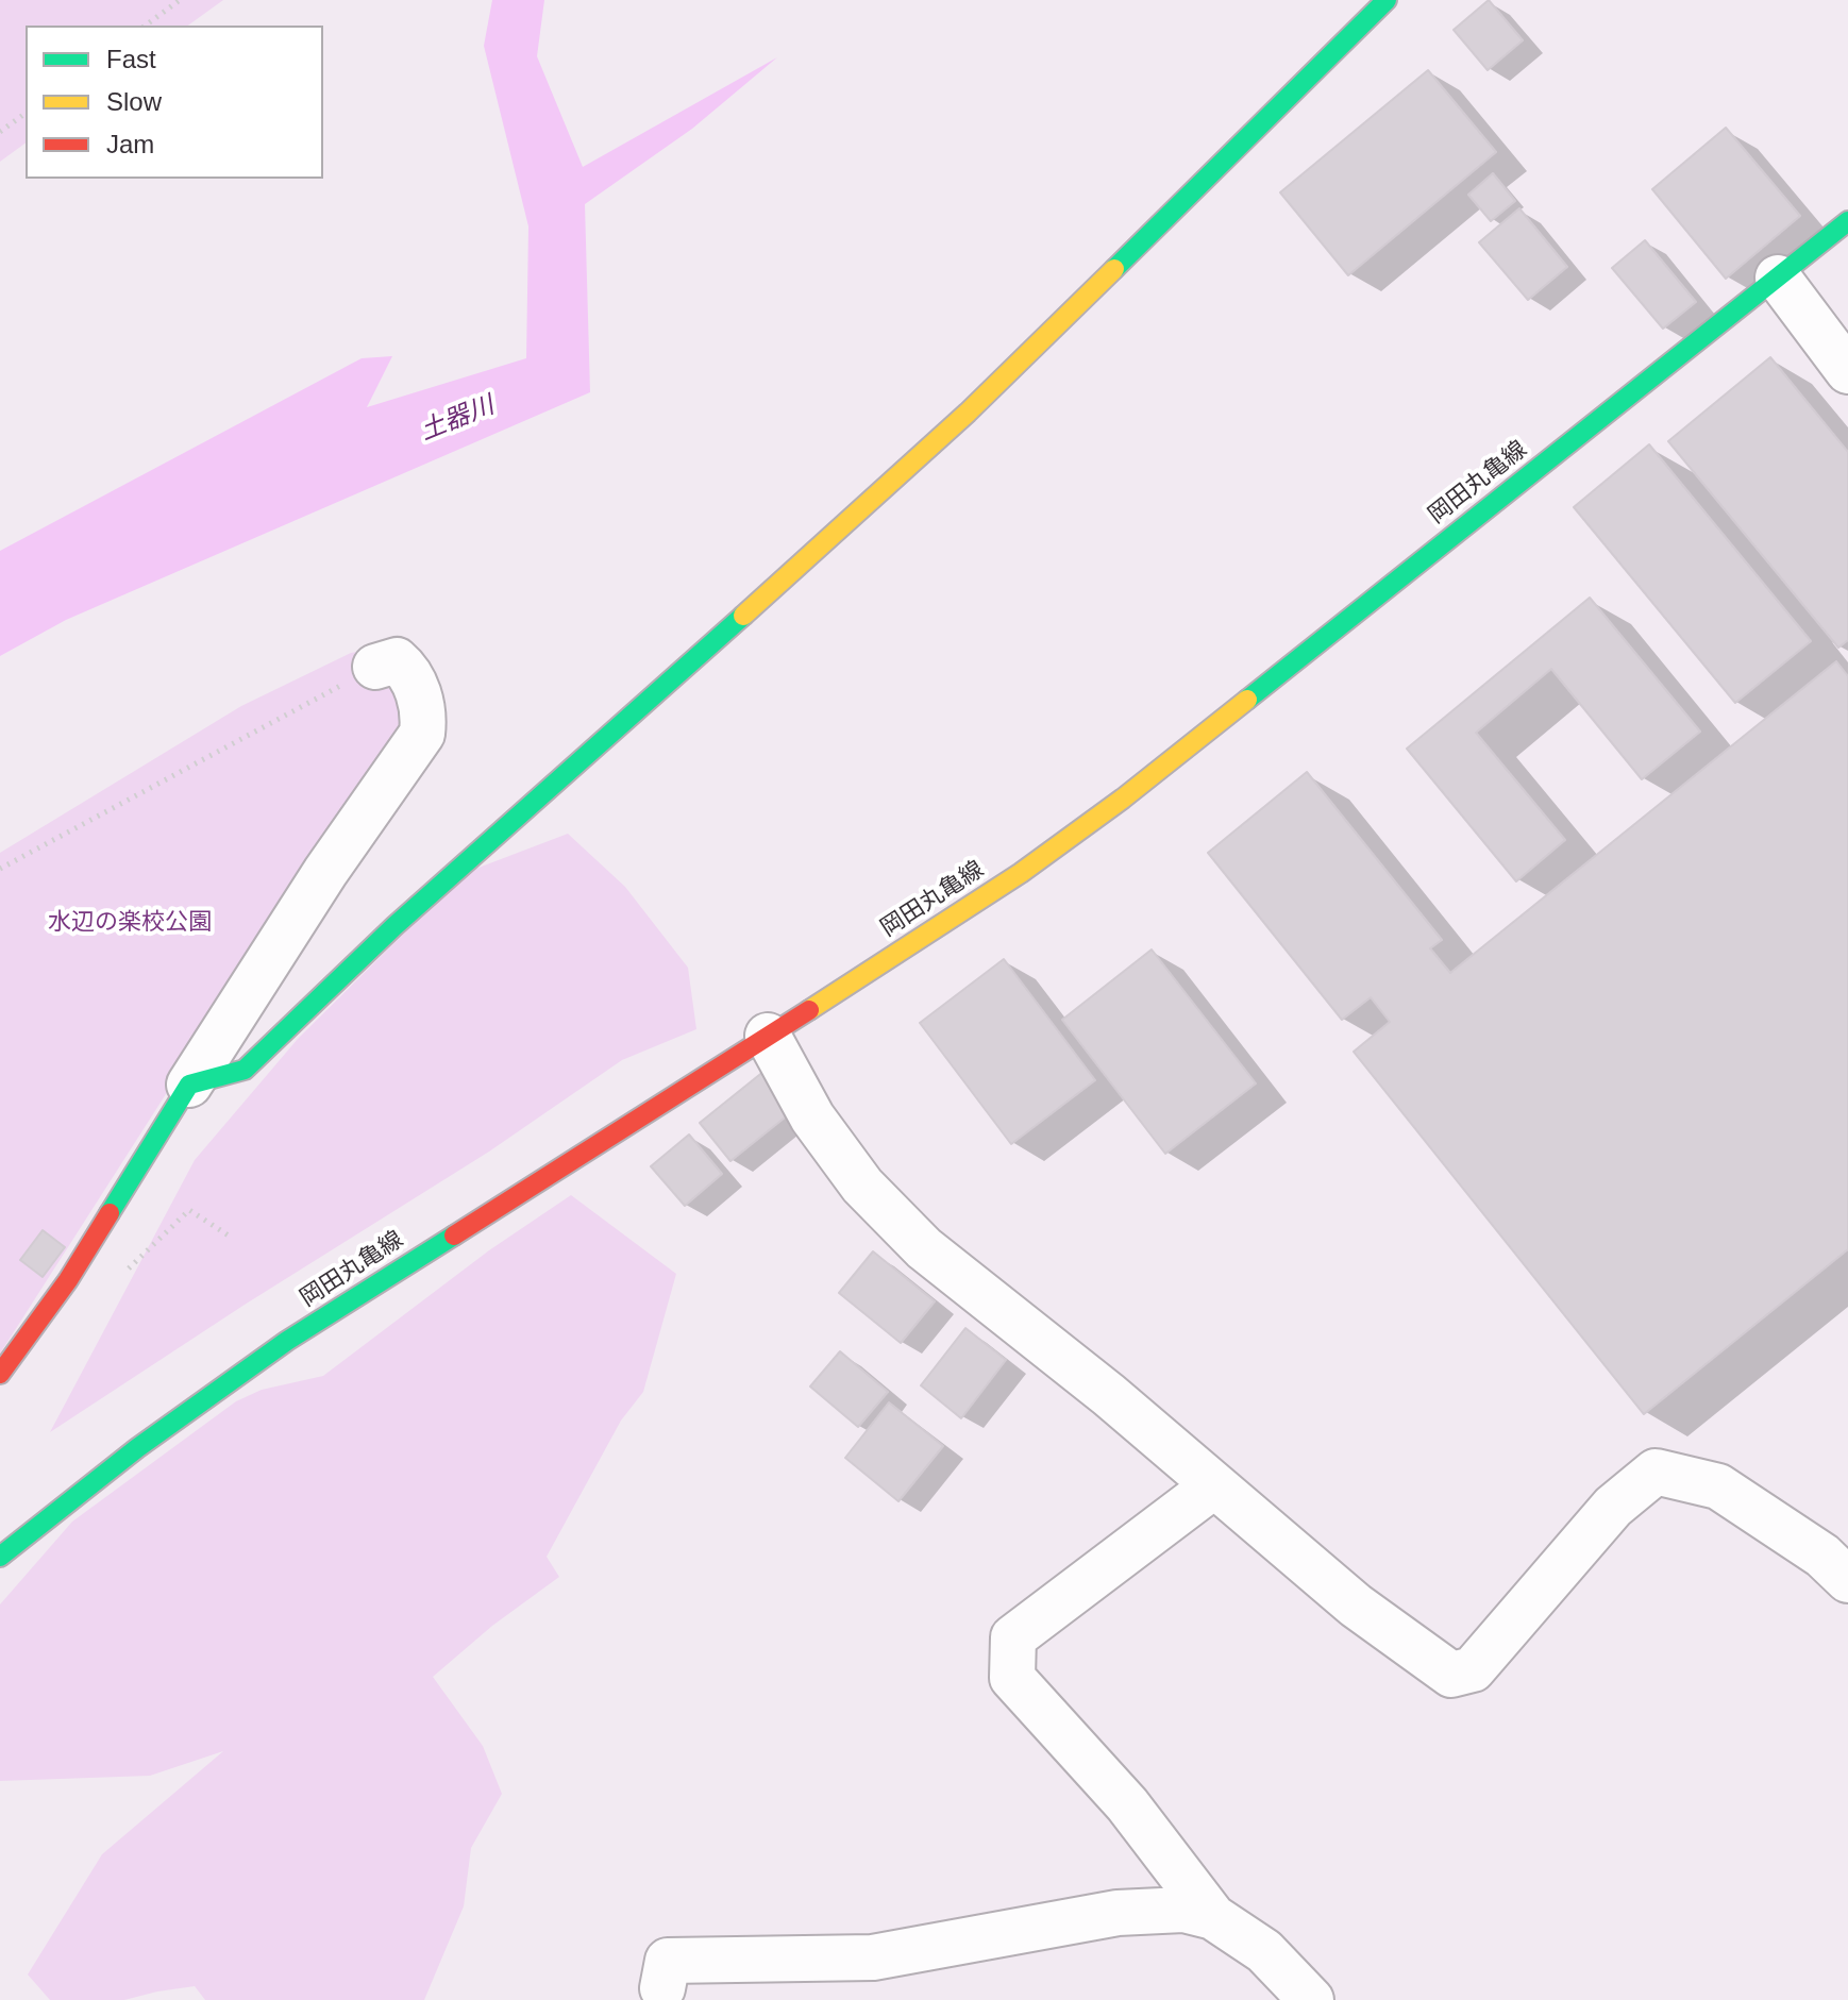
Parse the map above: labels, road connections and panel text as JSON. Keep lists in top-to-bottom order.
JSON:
{
  "streets": {
    "main road": ["岡田丸亀線"]
  },
  "water": ["土器川"],
  "parks": ["水辺の楽校公園"],
  "legend": ["Fast", "Slow", "Jam"]
}
